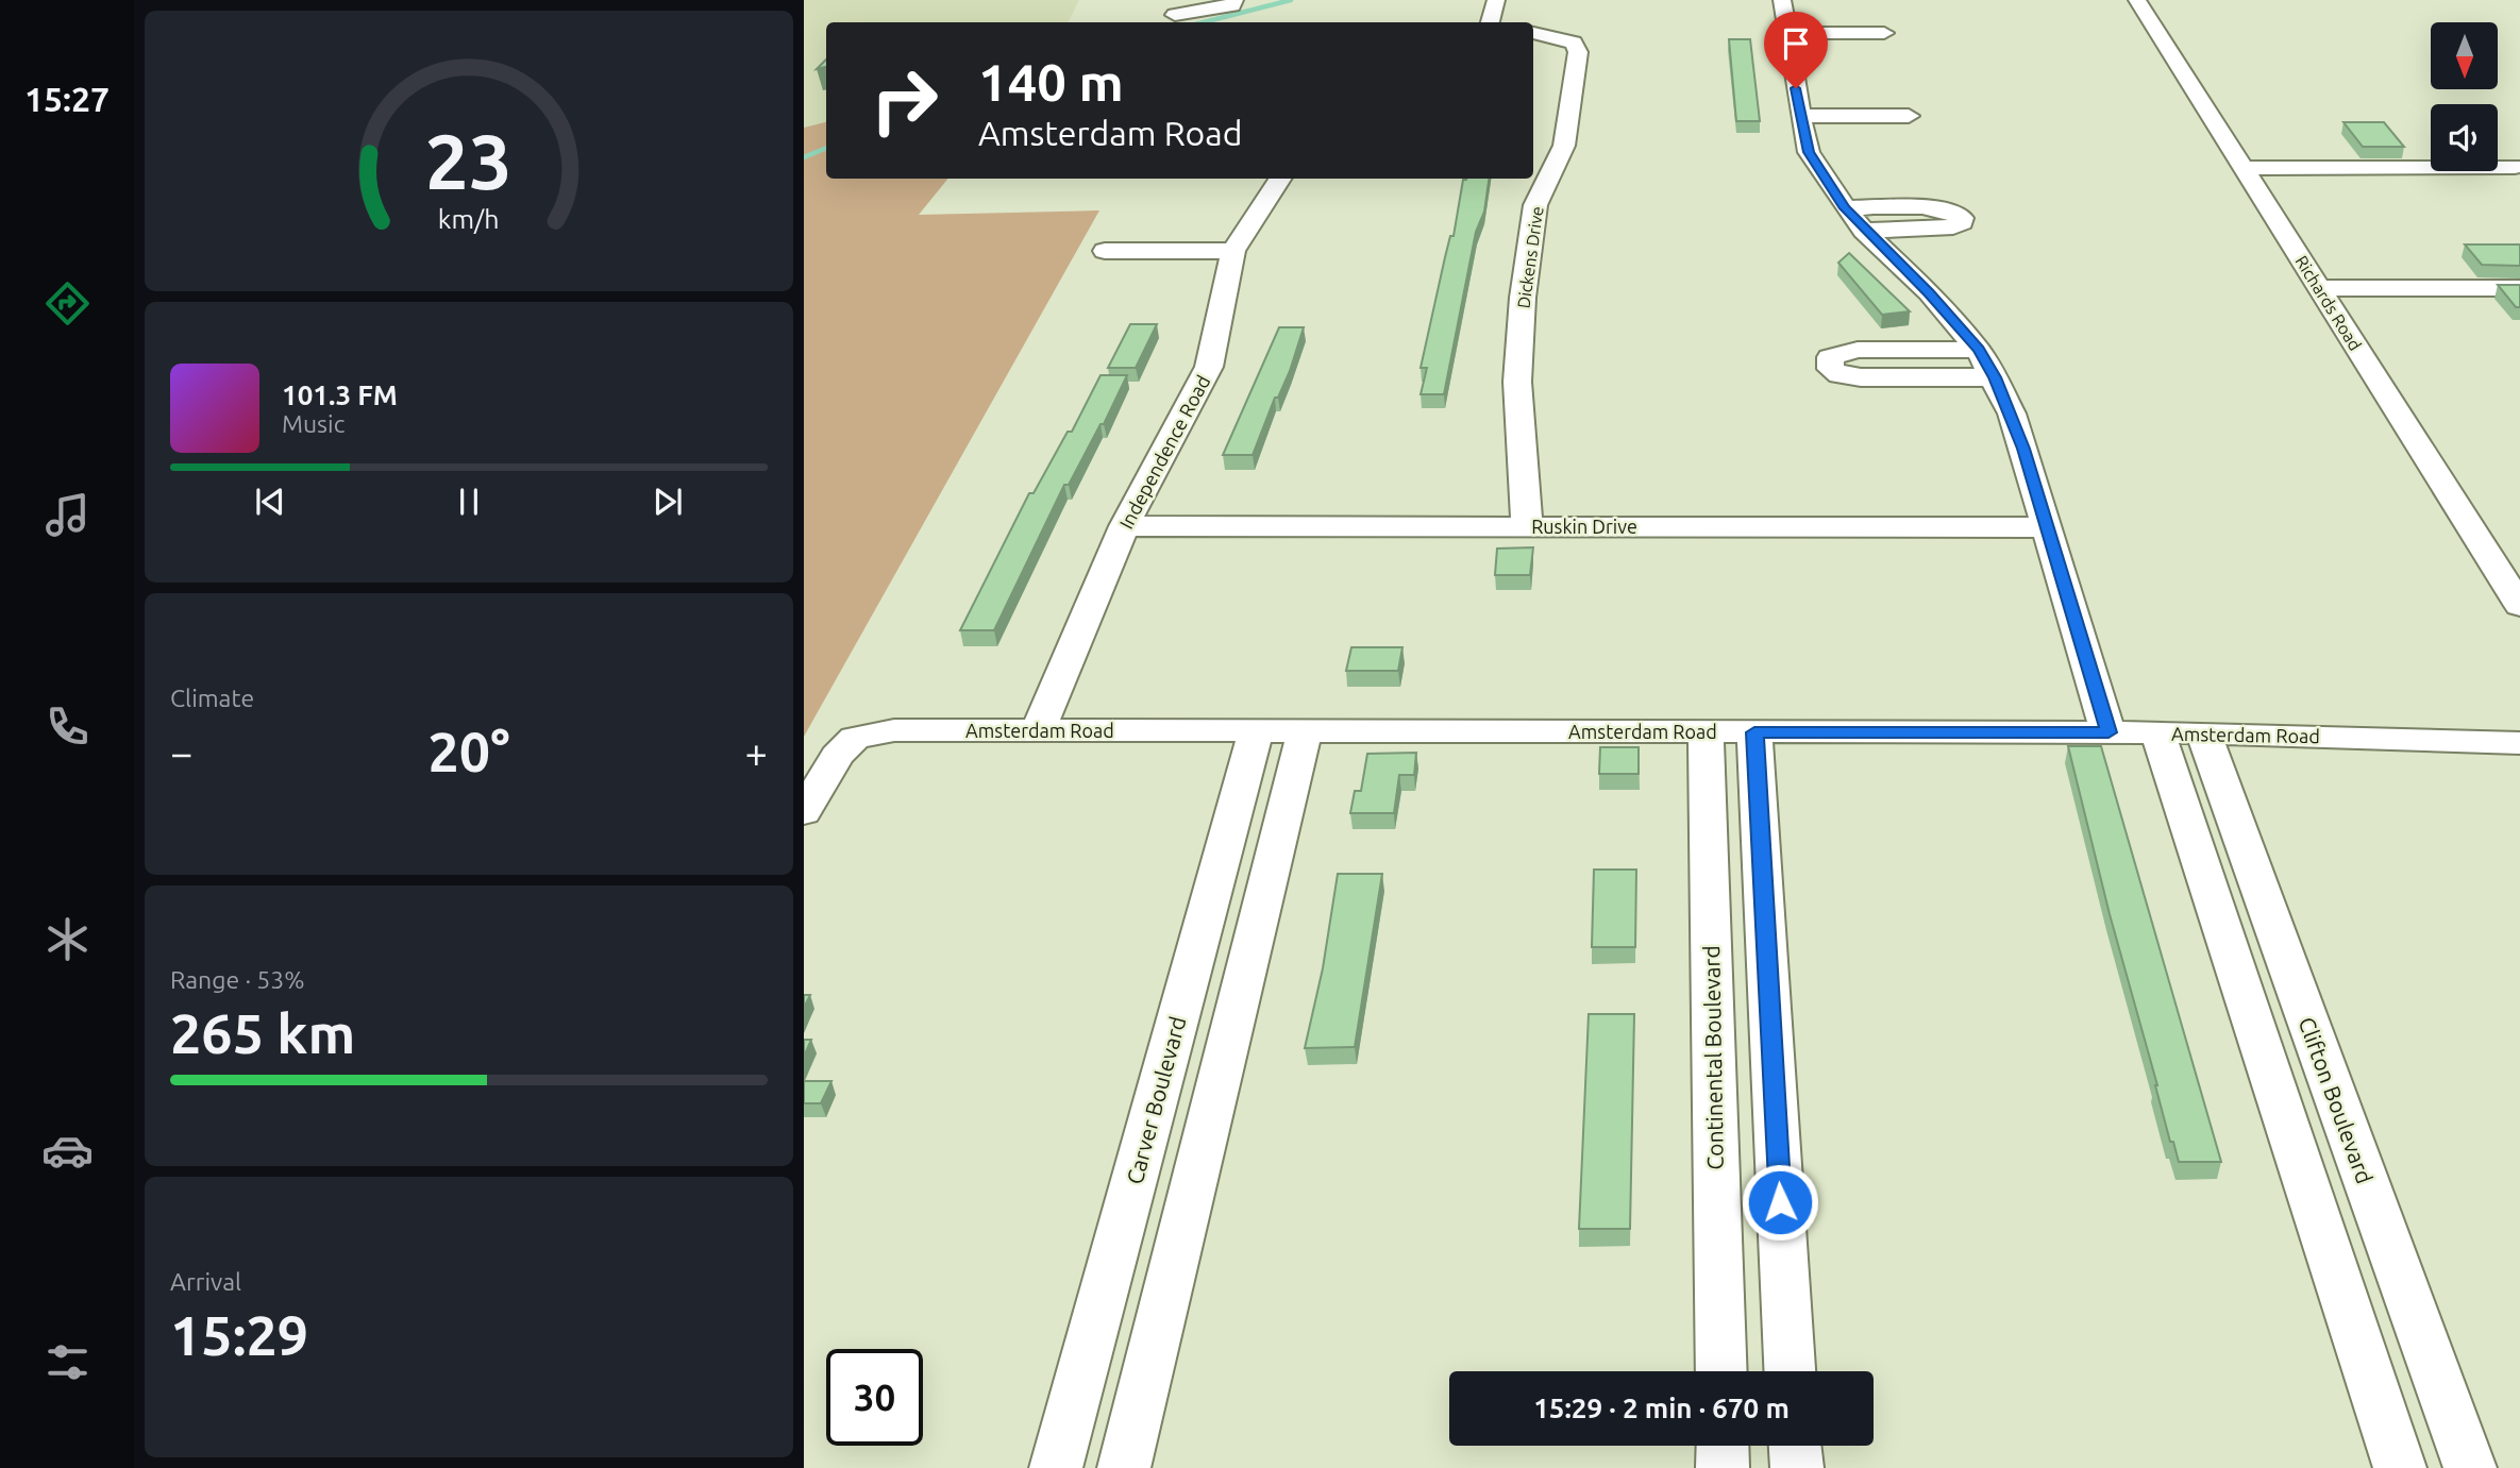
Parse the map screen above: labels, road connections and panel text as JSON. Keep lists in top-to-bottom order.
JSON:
{
  "streets": {
    "street": [
      "Dickens Drive",
      "Richards Road",
      "Independence Road",
      "Ruskin Drive",
      "Amsterdam Road",
      "Continental Boulevard",
      "Carver Boulevard",
      "Clifton Boulevard"
    ]
  },
  "crossings": [
    ["Dickens Drive", "Ruskin Drive"],
    ["Independence Road", "Ruskin Drive"],
    ["Independence Road", "Amsterdam Road"],
    ["Amsterdam Road", "Continental Boulevard"],
    ["Amsterdam Road", "Carver Boulevard"],
    ["Amsterdam Road", "Clifton Boulevard"]
  ],
  "north": "bottom",
  "page": {
    "tabs": "15:27",
    "turn": ["140 m", "Amsterdam Road"],
    "song": ["101.3 FM", "Music"],
    "tile": [
      "Climate",
      ["Range · 53%", "265 km"],
      ["Arrival", "15:29"]
    ],
    "heat": ["−", "20°", "+"],
    "limit": "30",
    "trip": "15:29 · 2 min · 670 m",
    "gauge": ["23", "km/h"]
  }
}
